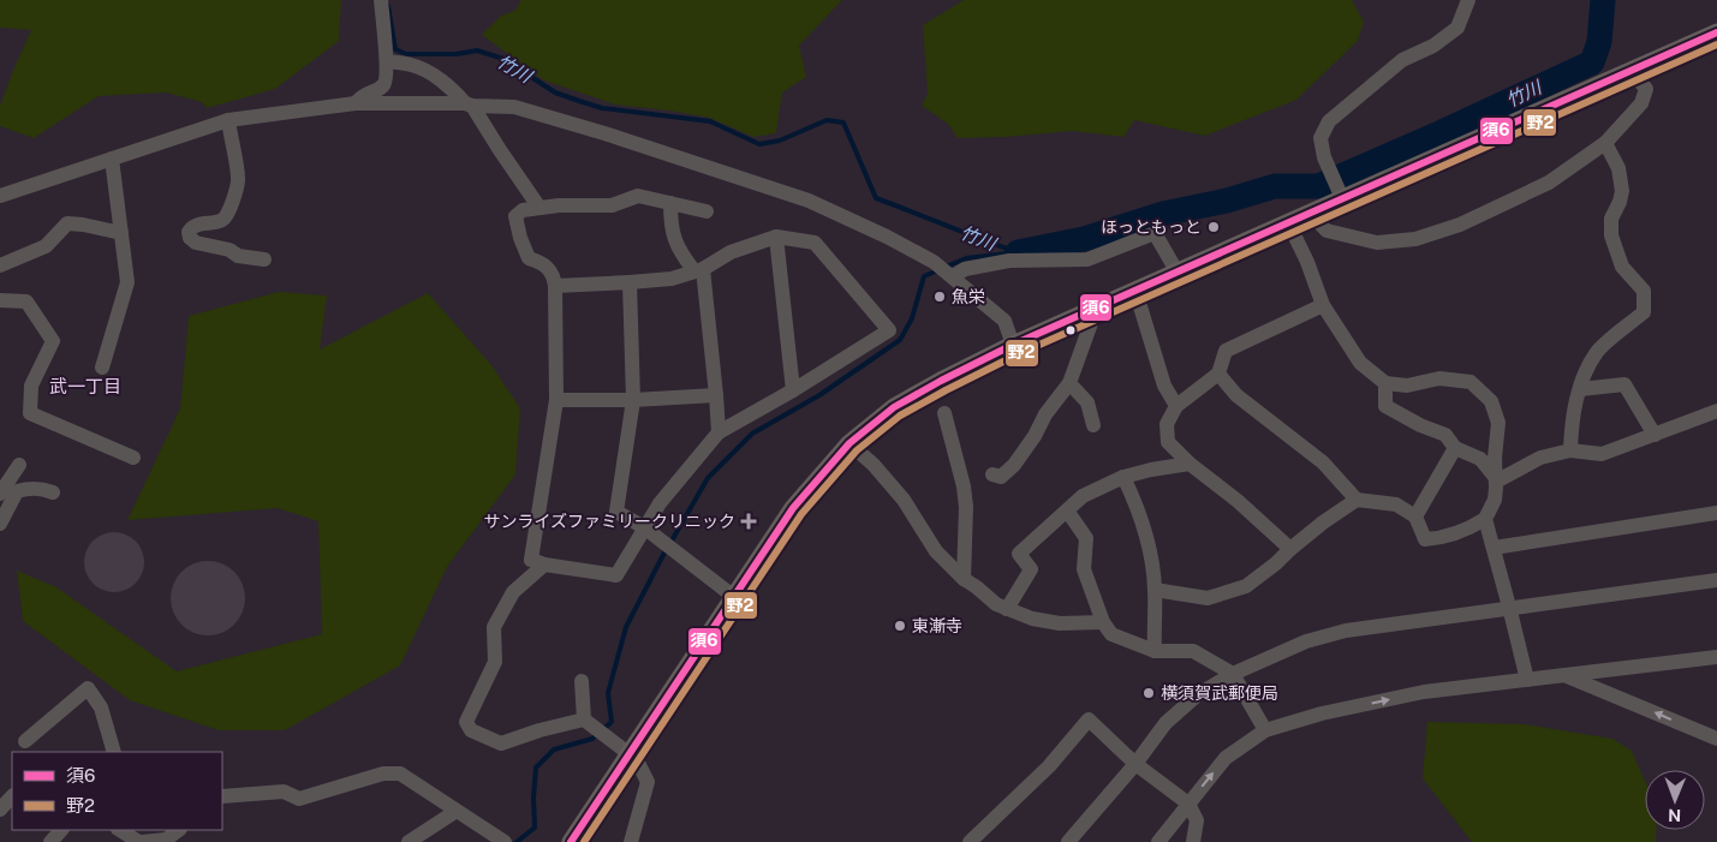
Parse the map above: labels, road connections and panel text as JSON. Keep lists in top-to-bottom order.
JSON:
{
  "districts": ["武一丁目"],
  "water": ["竹川"],
  "places": {
    "other": [
      "ほっともっと",
      "魚栄",
      "東漸寺",
      "横須賀武郵便局"
    ],
    "health": ["サンライズファミリークリニック"]
  },
  "lines": ["transit line 須6", "transit line 野2"],
  "legend": ["須6", "野2"],
  "north": "bottom"
}
